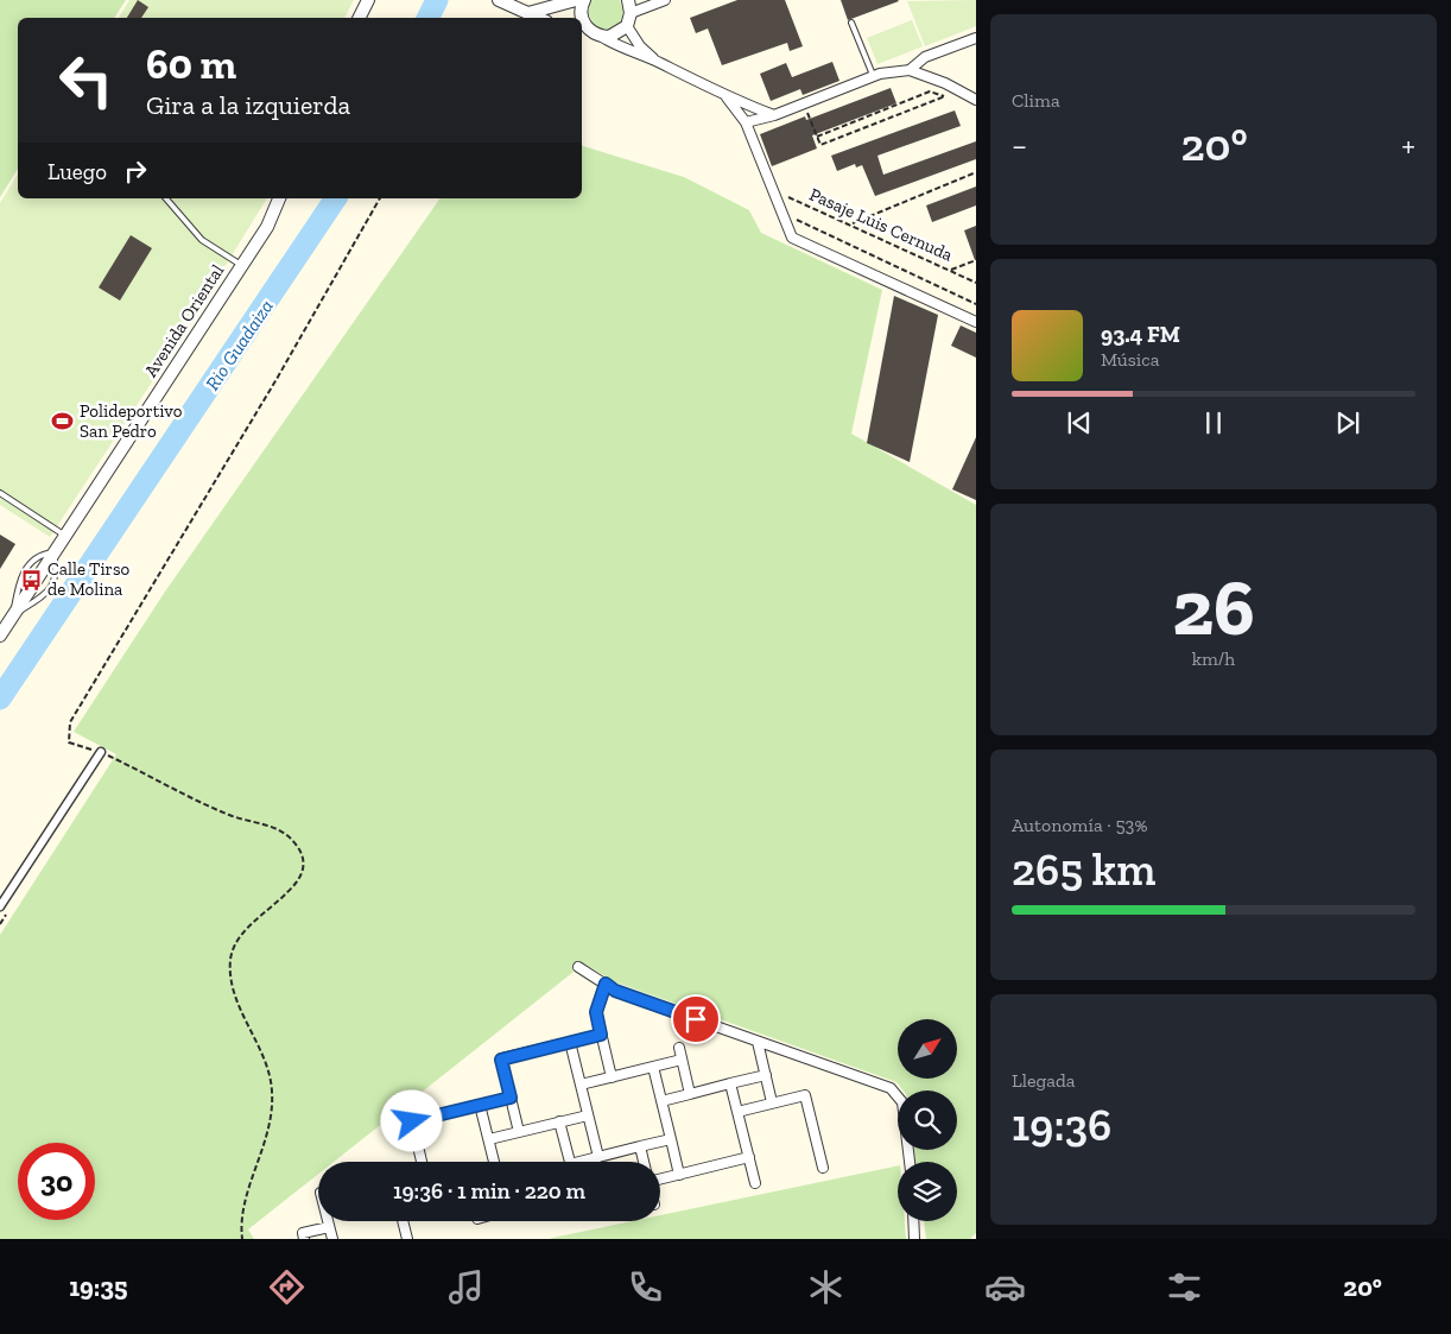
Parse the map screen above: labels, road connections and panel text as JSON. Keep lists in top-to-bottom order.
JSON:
{
  "streets": {
    "street": ["Avenida Oriental"],
    "path": ["Pasaje Luis Cernuda"]
  },
  "water": ["Rio Guadaiza"],
  "places": {
    "sports": ["Polideportivo San Pedro"],
    "bus stop": ["Calle Tirso de Molina"]
  },
  "north": "top right",
  "page": {
    "tile": [
      "Clima",
      ["26", "km/h"],
      ["Autonomía · 53%", "265 km"],
      ["Llegada", "19:36"]
    ],
    "turn": ["60 m", "Gira a la izquierda"],
    "heat": ["−", "20°", "+"],
    "then": "Luego",
    "song": ["93.4 FM", "Música"],
    "limit": "30",
    "trip": "19:36 · 1 min · 220 m",
    "tabs": ["19:35", "20°"]
  }
}
